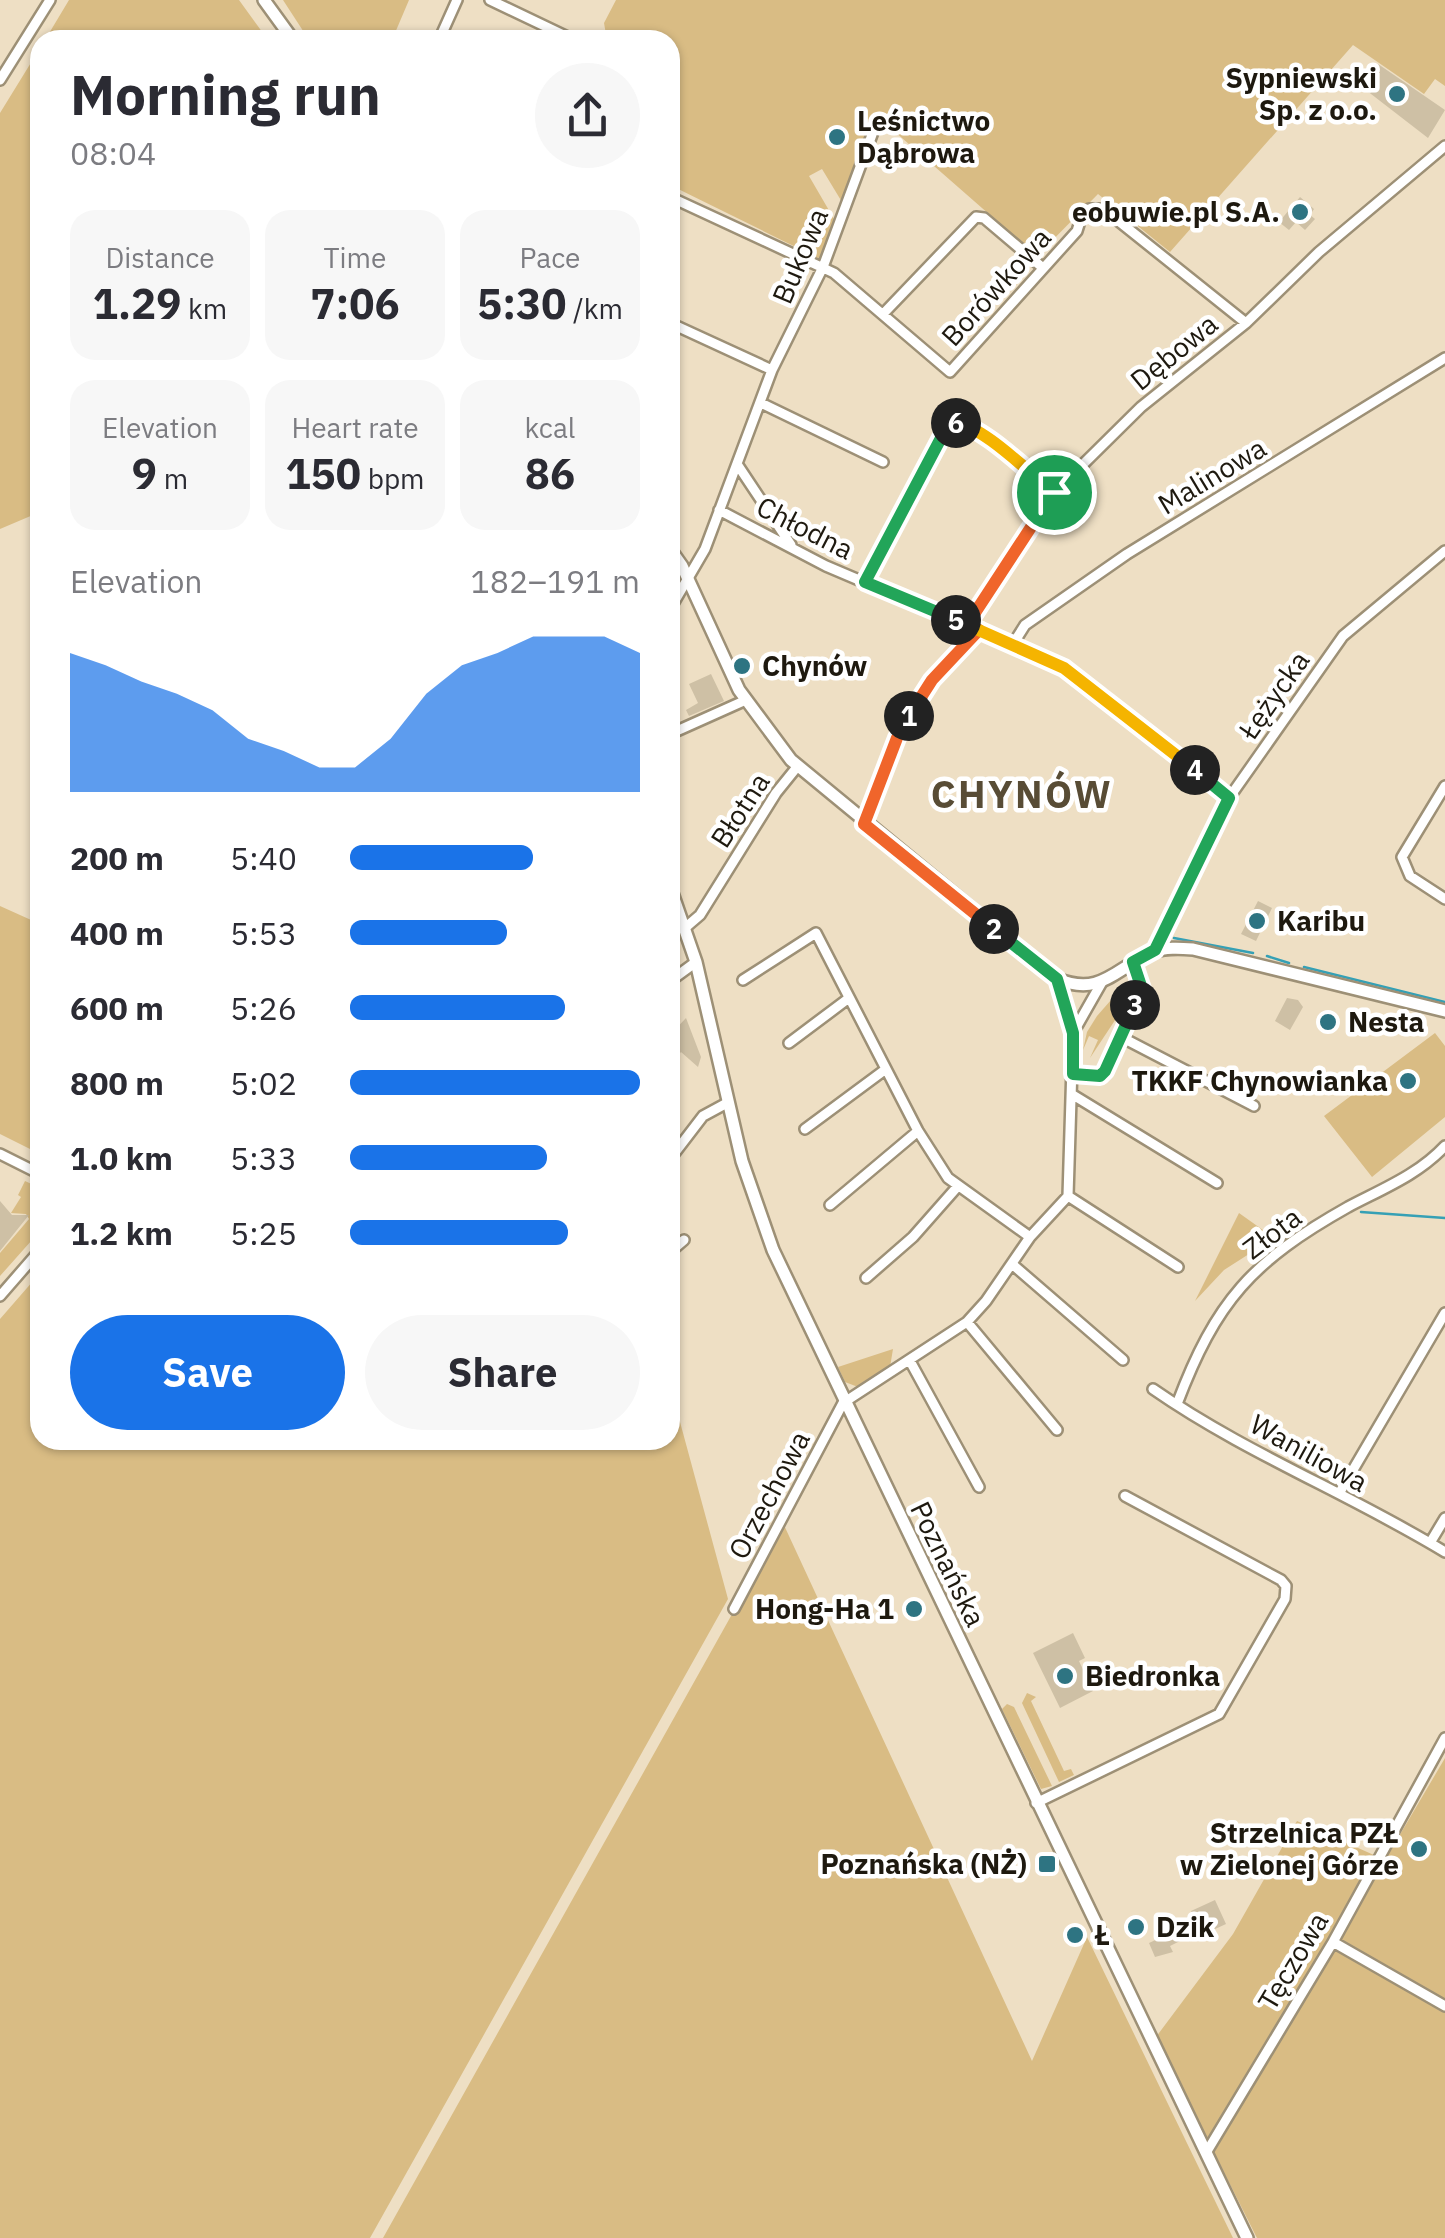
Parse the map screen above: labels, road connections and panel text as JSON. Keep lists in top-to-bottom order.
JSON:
{
  "streets": {
    "street": [
      "Bukowa",
      "Borówkowa",
      "Dębowa",
      "Malinowa",
      "Chłodna",
      "Łężycka",
      "Błotna",
      "Złota",
      "Waniliowa",
      "Orzechowa",
      "Poznańska",
      "Tęczowa"
    ]
  },
  "crossings": [
    ["Bukowa", "Borówkowa"],
    ["Bukowa", "Chłodna"],
    ["Borówkowa", "Dębowa"],
    ["Dębowa", "Chłodna"],
    ["Malinowa", "Chłodna"],
    ["Malinowa", "Łężycka"],
    ["Chłodna", "Łężycka"],
    ["Błotna", "Poznańska"],
    ["Złota", "Waniliowa"],
    ["Orzechowa", "Poznańska"],
    ["Poznańska", "Tęczowa"]
  ],
  "districts": ["CHYNÓW"],
  "places": {
    "other": [
      "Sypniewski Sp. z o.o.",
      "Leśnictwo Dąbrowa",
      "eobuwie.pl S.A.",
      "Chynów",
      "Karibu",
      "Nesta",
      "TKKF Chynowianka",
      "Hong-Ha 1",
      "Biedronka",
      "Strzelnica PZŁ w Zielonej Górze",
      "Dzik",
      "Ł"
    ],
    "transit": ["Poznańska (NŻ)"]
  },
  "page": {
    "heading": ["Morning run", "08:04"],
    "stats": [
      ["Distance", "1.29 km"],
      ["Time", "7:06"],
      ["Pace", "5:30 /km"],
      ["Elevation", "9 m"],
      ["Heart rate", "150 bpm"],
      ["kcal", "86"]
    ],
    "pins": [
      "6",
      "5",
      "1",
      "4",
      "2",
      "3"
    ],
    "chart": ["Elevation", "182–191 m"],
    "list": [
      {
        "name": "200 m",
        "note": "5:40"
      },
      {
        "name": "400 m",
        "note": "5:53"
      },
      {
        "name": "600 m",
        "note": "5:26"
      },
      {
        "name": "800 m",
        "note": "5:02"
      },
      {
        "name": "1.0 km",
        "note": "5:33"
      },
      {
        "name": "1.2 km",
        "note": "5:25"
      }
    ],
    "buttons": ["Save", "Share"]
  }
}
